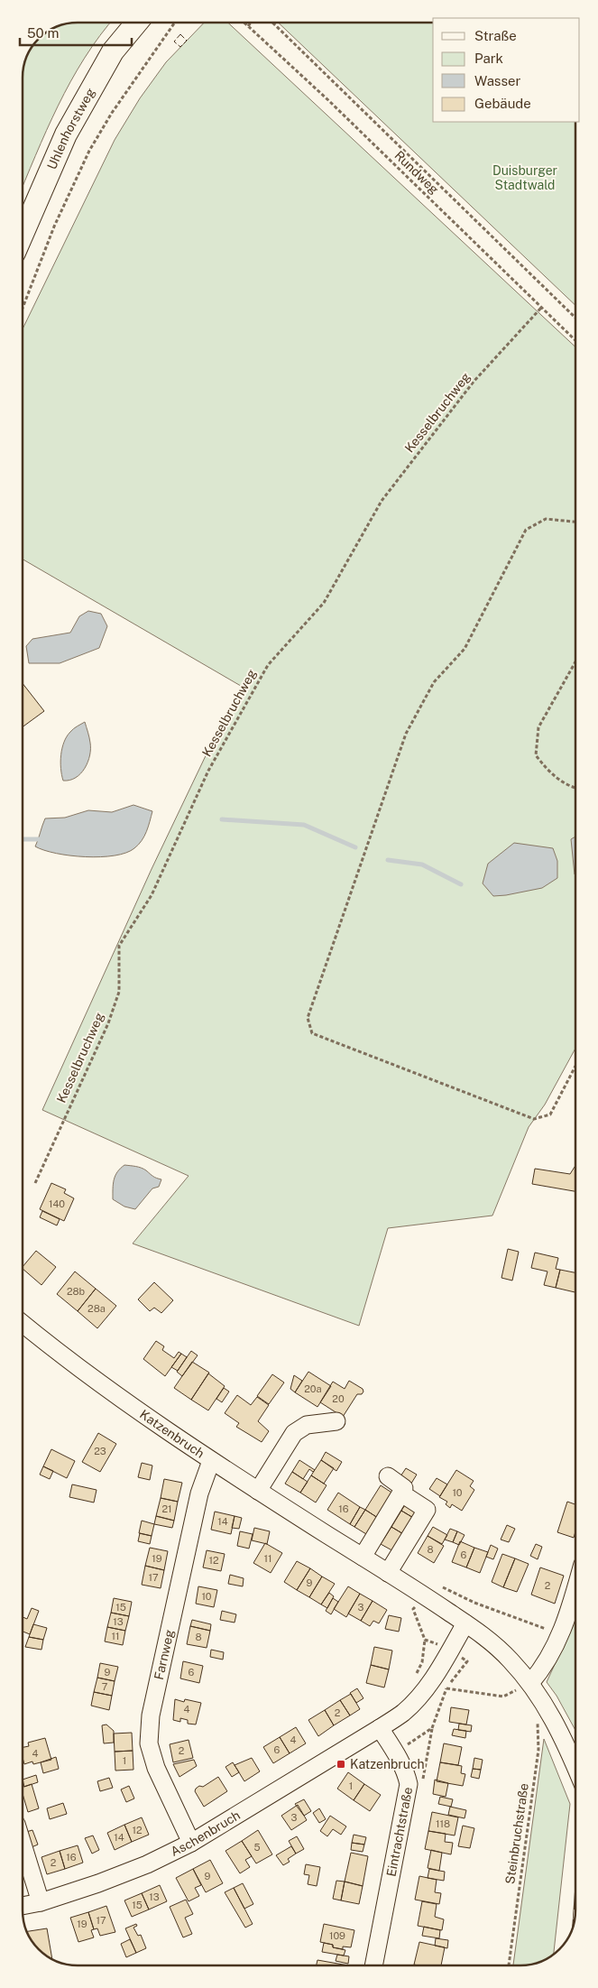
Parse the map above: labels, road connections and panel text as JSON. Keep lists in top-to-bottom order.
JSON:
{
  "streets": {
    "main road": ["Uhlenhorstweg"],
    "street": [
      "Katzenbruch",
      "Farnweg",
      "Aschenbruch",
      "Eintrachtstraße"
    ],
    "path": ["Rundweg", "Kesselbruchweg", "Steinbruchstraße"]
  },
  "crossings": [
    ["Rundweg", "Kesselbruchweg"],
    ["Katzenbruch", "Farnweg"],
    ["Katzenbruch", "Steinbruchstraße"],
    ["Farnweg", "Aschenbruch"],
    ["Aschenbruch", "Eintrachtstraße"]
  ],
  "parks": ["Duisburger Stadtwald"],
  "places": {
    "transit": ["Katzenbruch"]
  },
  "house_numbers": [
    "140",
    "28b",
    "28a",
    "20a",
    "20",
    "23",
    "10",
    "21",
    "16",
    "14",
    "8",
    "6",
    "19",
    "11",
    "12",
    "17",
    "9",
    "2",
    "10",
    "15",
    "3",
    "13",
    "11",
    "8",
    "9",
    "6",
    "7",
    "4",
    "2",
    "4",
    "6",
    "2",
    "4",
    "1",
    "1",
    "3",
    "118",
    "12",
    "14",
    "5",
    "16",
    "2",
    "9",
    "13",
    "15",
    "17",
    "19",
    "109"
  ],
  "legend": [
    "Straße",
    "Park",
    "Wasser",
    "Gebäude"
  ],
  "scale_bar": "50 m"
}
